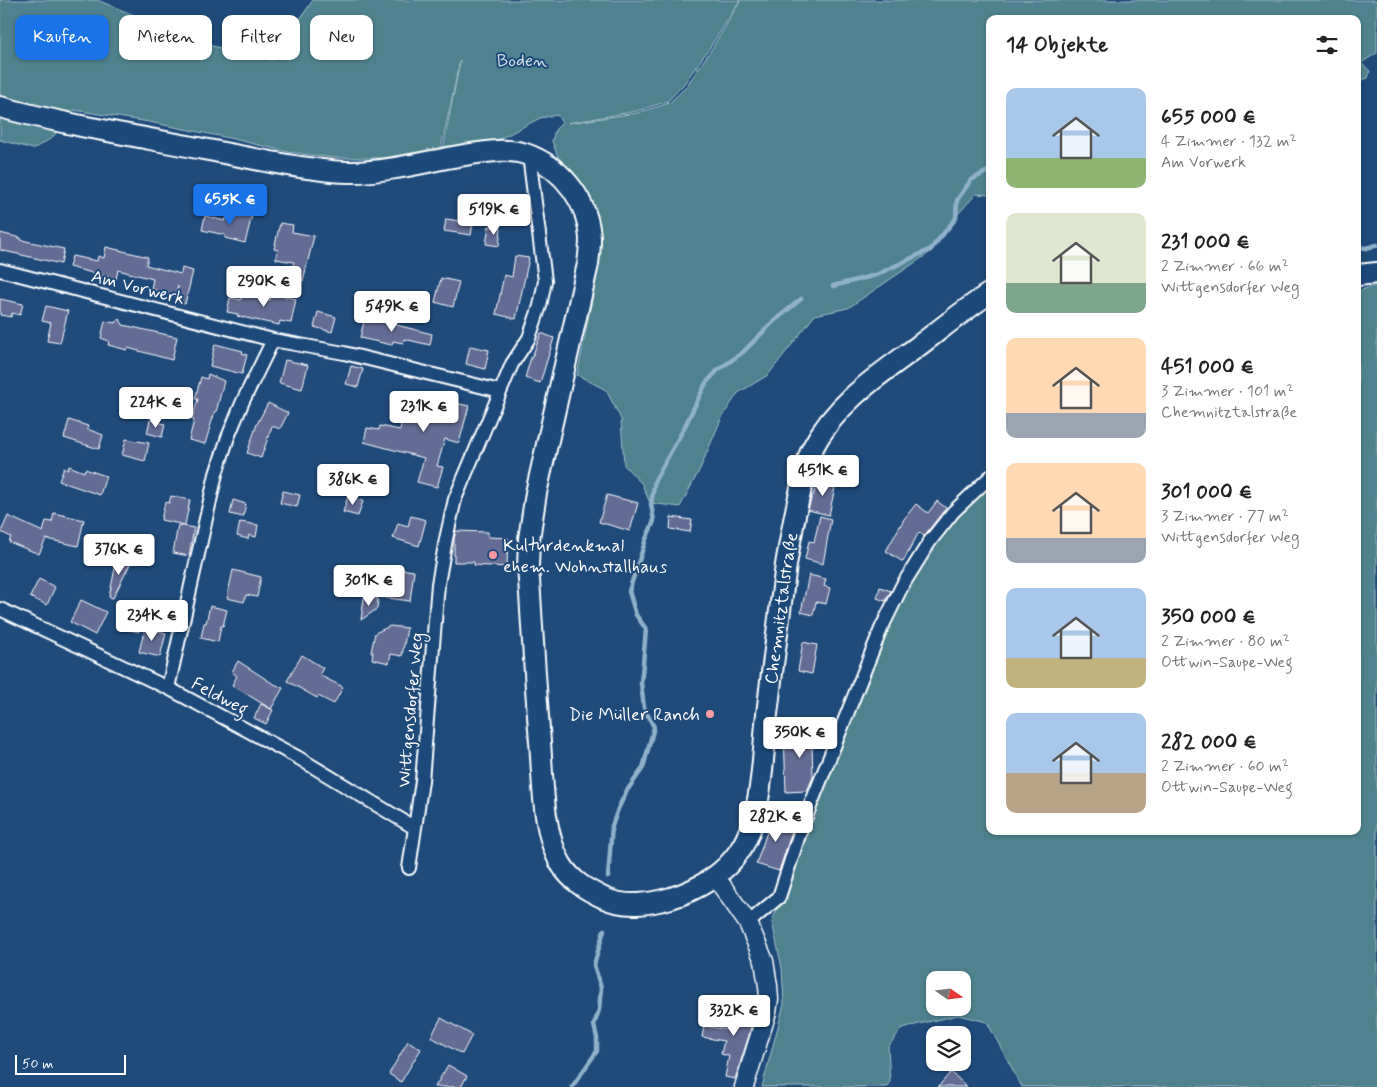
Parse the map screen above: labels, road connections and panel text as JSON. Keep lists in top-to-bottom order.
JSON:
{
  "streets": {
    "main road": ["Chemnitztalstraße"],
    "street": ["Am Vorwerk", "Feldweg", "Wittgensdorfer Weg"]
  },
  "crossings": [
    ["Am Vorwerk", "Wittgensdorfer Weg"],
    ["Chemnitztalstraße", "Wittgensdorfer Weg"],
    ["Feldweg", "Wittgensdorfer Weg"]
  ],
  "parks": ["Boden"],
  "places": ["Kulturdenkmal ehem. Wohnstallhaus", "Die Müller Ranch"],
  "scale_bar": "50 m",
  "north": "right",
  "page": {
    "chip": [
      "Kaufen",
      "Mieten",
      "Filter",
      "Neu"
    ],
    "heading": "14 Objekte",
    "list": [
      {
        "name": "655 000 €",
        "note": "4 Zimmer · 132 m² · Am Vorwerk"
      },
      {
        "name": "231 000 €",
        "note": "2 Zimmer · 66 m² · Wittgensdorfer Weg"
      },
      {
        "name": "451 000 €",
        "note": "3 Zimmer · 101 m² · Chemnitztalstraße"
      },
      {
        "name": "301 000 €",
        "note": "3 Zimmer · 77 m² · Wittgensdorfer Weg"
      },
      {
        "name": "350 000 €",
        "note": "2 Zimmer · 80 m² · Ottwin-Saupe-Weg"
      },
      {
        "name": "282 000 €",
        "note": "2 Zimmer · 60 m² · Ottwin-Saupe-Weg"
      }
    ],
    "price": [
      "655K €",
      "519K €",
      "290K €",
      "549K €",
      "224K €",
      "231K €",
      "451K €",
      "386K €",
      "376K €",
      "301K €",
      "234K €",
      "350K €",
      "282K €",
      "332K €"
    ],
    "scale": "50 m"
  }
}
